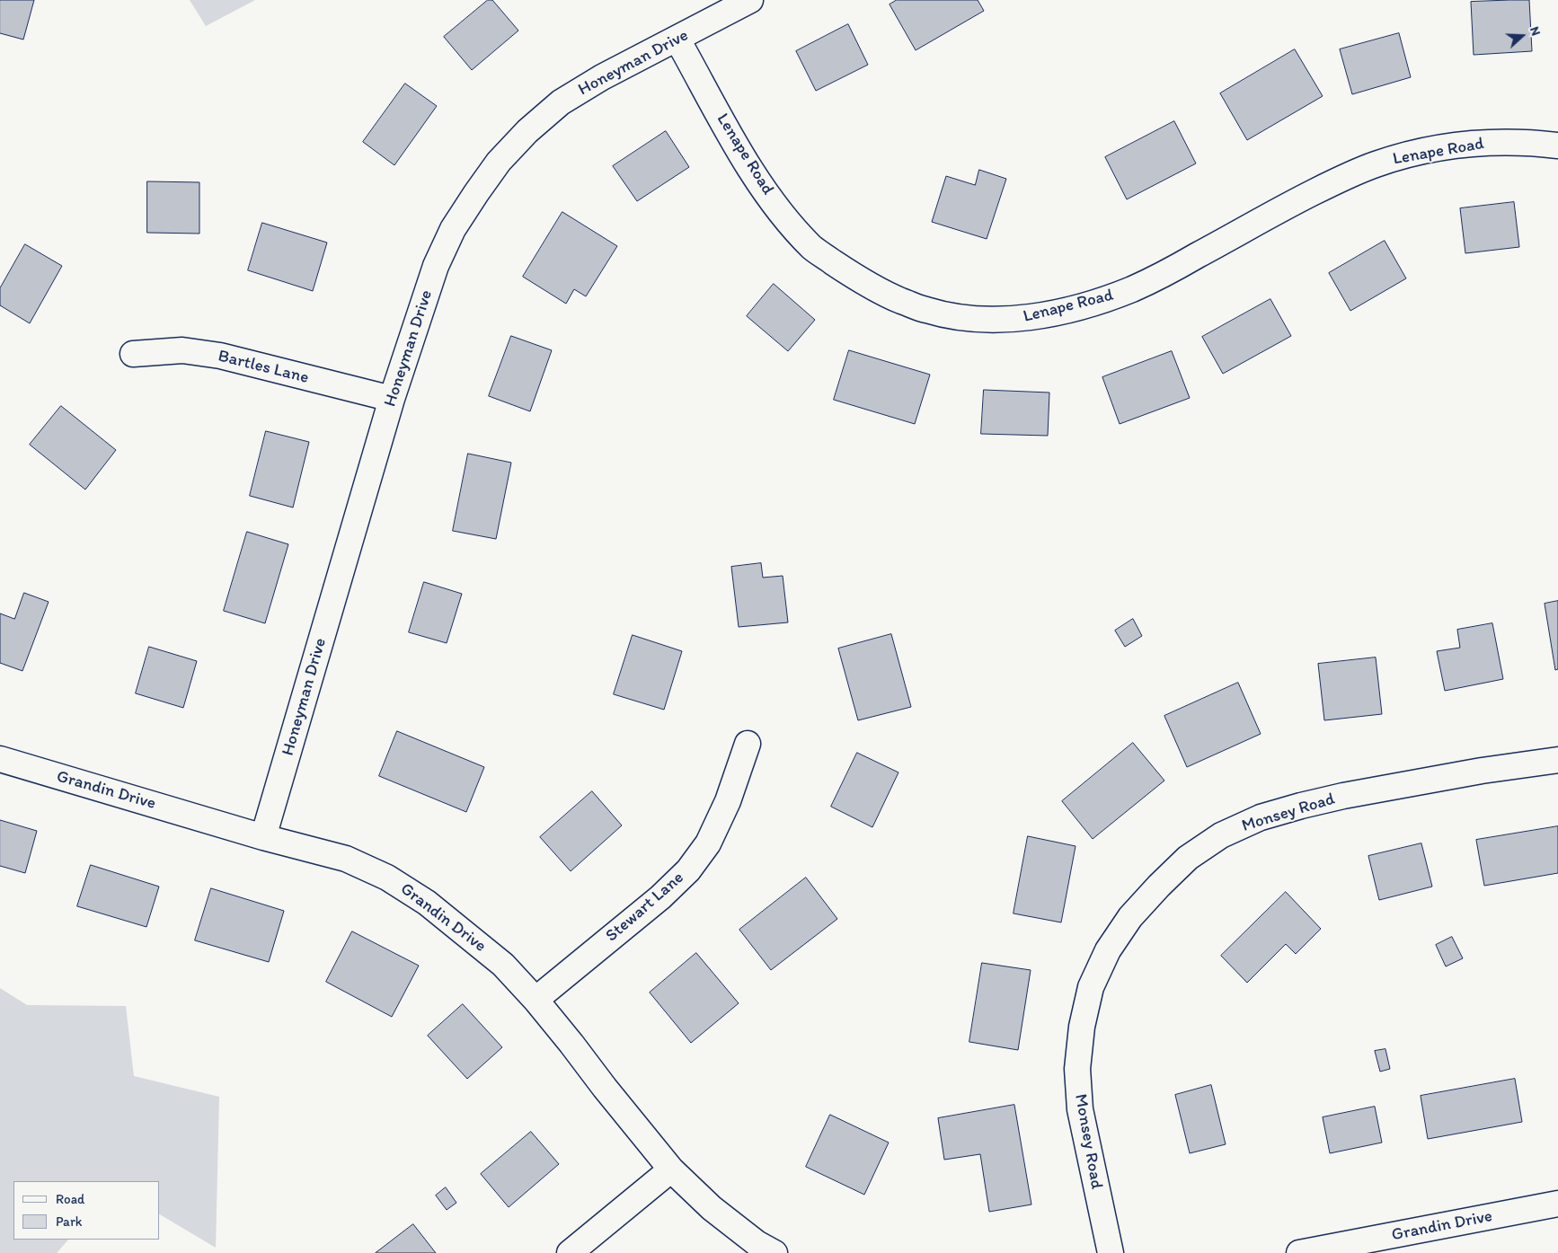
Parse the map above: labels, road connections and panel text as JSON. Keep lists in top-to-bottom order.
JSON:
{
  "streets": {
    "street": [
      "Honeyman Drive",
      "Lenape Road",
      "Bartles Lane",
      "Grandin Drive",
      "Monsey Road",
      "Stewart Lane"
    ]
  },
  "crossings": [
    ["Honeyman Drive", "Lenape Road"],
    ["Honeyman Drive", "Bartles Lane"],
    ["Honeyman Drive", "Grandin Drive"],
    ["Grandin Drive", "Stewart Lane"]
  ],
  "legend": ["Road", "Park"],
  "north": "right"
}
